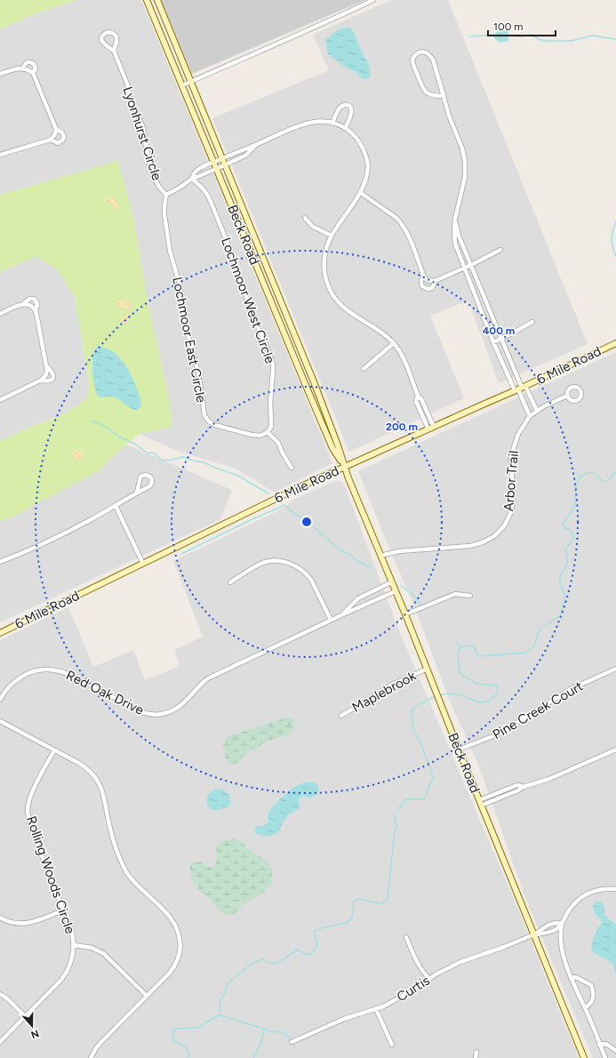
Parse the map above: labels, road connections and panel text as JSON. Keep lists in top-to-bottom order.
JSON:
{
  "streets": {
    "main road": ["Beck Road", "6 Mile Road"],
    "street": [
      "Lyonhurst Circle",
      "Lochmoor West Circle",
      "Lochmoor East Circle",
      "Arbor Trail",
      "Maplebrook",
      "Red Oak Drive",
      "Pine Creek Court",
      "Rolling Woods Circle",
      "Curtis"
    ]
  },
  "crossings": [
    ["Lyonhurst Circle", "Lochmoor East Circle"],
    ["Beck Road", "6 Mile Road"],
    ["Beck Road", "Arbor Trail"],
    ["Beck Road", "Maplebrook"],
    ["Beck Road", "Red Oak Drive"],
    ["Beck Road", "Pine Creek Court"],
    ["Beck Road", "Curtis"],
    ["Lochmoor West Circle", "Lochmoor East Circle"]
  ],
  "scale_bar": "100 m",
  "north": "bottom",
  "rings": ["400 m", "200 m"]
}
